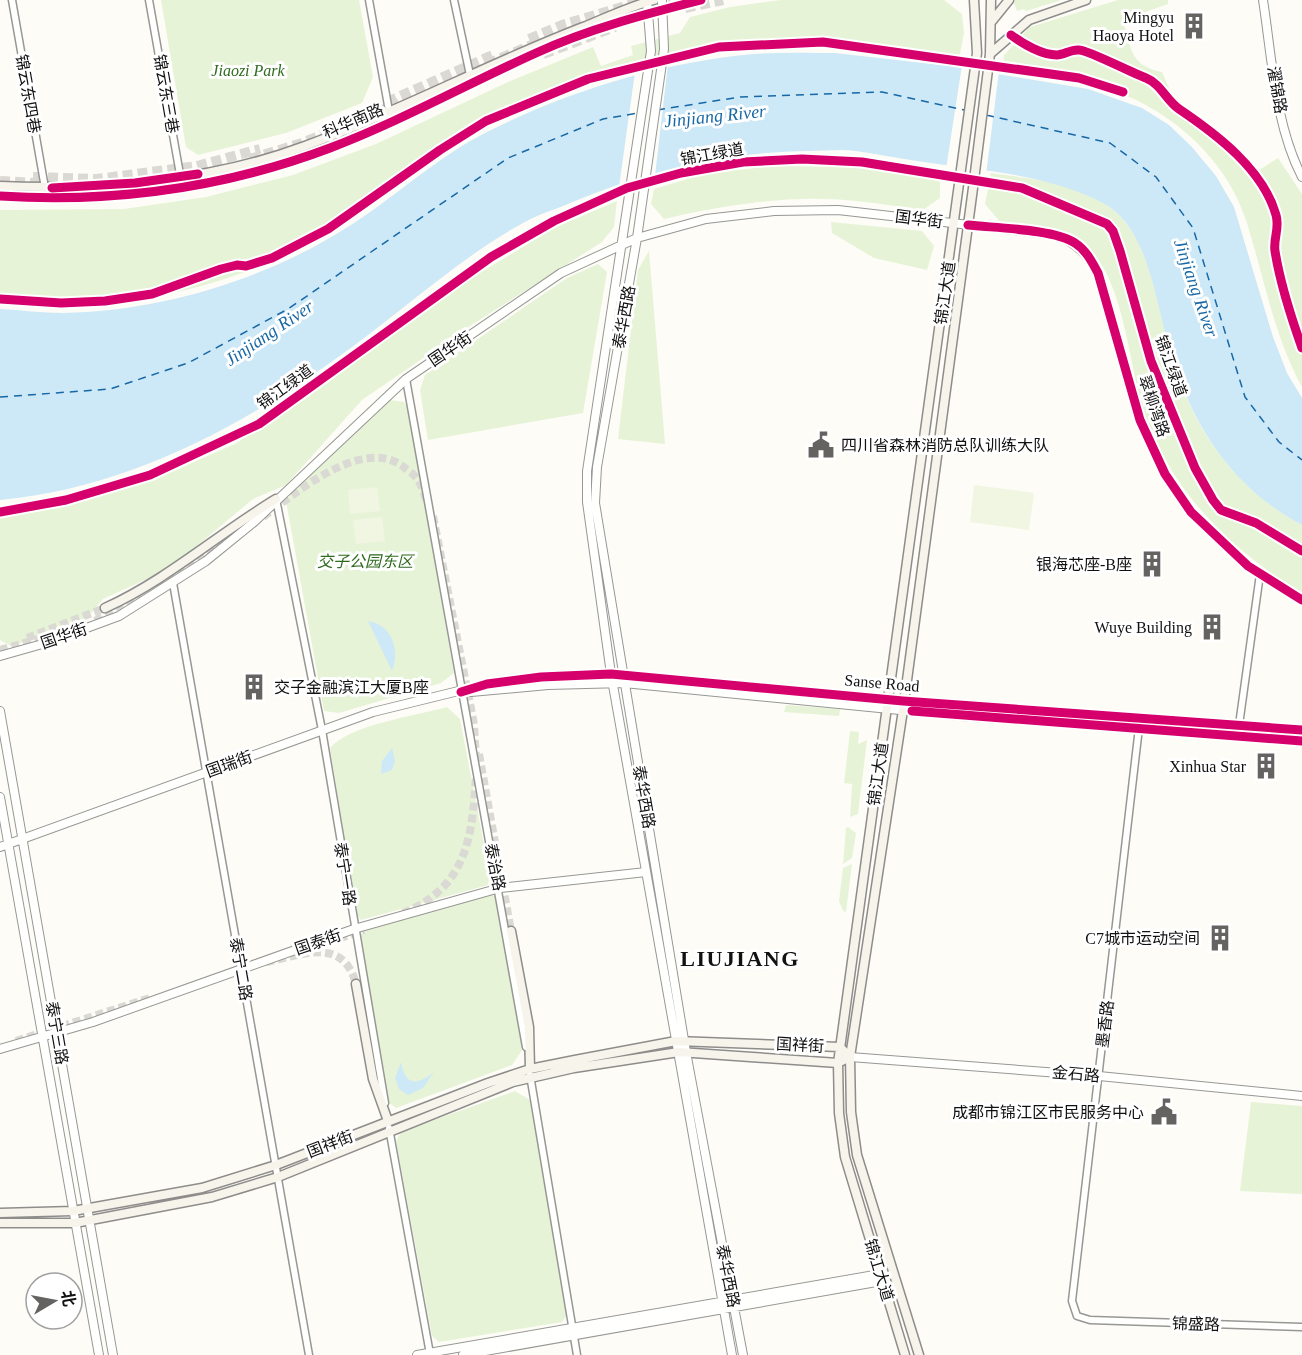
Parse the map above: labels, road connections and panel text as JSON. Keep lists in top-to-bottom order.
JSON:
{
  "streets": {
    "main road": ["科华南路", "锦江大道", "国祥街"],
    "street": [
      "濯锦路",
      "锦云东四巷",
      "锦云东三巷",
      "国华街",
      "泰华西路",
      "翠柳湾路",
      "Sanse Road",
      "国瑞街",
      "泰治路",
      "泰宁一路",
      "国泰街",
      "泰宁二路",
      "墨香路",
      "泰宁三路",
      "金石路",
      "锦盛路"
    ],
    "cycle path": ["锦江绿道"]
  },
  "crossings": [
    ["锦云东四巷", "科华南路"],
    ["锦云东三巷", "科华南路"],
    ["科华南路", "泰华西路"],
    ["国华街", "锦江大道"],
    ["国华街", "泰华西路"],
    ["国华街", "翠柳湾路"],
    ["国华街", "泰治路"],
    ["国华街", "泰宁一路"],
    ["国华街", "泰宁二路"],
    ["锦江大道", "翠柳湾路"],
    ["锦江大道", "Sanse Road"],
    ["锦江大道", "国祥街"],
    ["锦江大道", "金石路"],
    ["泰华西路", "Sanse Road"],
    ["泰华西路", "国泰街"],
    ["泰华西路", "国祥街"],
    ["Sanse Road", "国瑞街"],
    ["Sanse Road", "泰治路"],
    ["Sanse Road", "墨香路"],
    ["国瑞街", "泰治路"],
    ["国瑞街", "泰宁一路"],
    ["国瑞街", "泰宁二路"],
    ["国瑞街", "泰宁三路"],
    ["泰治路", "国泰街"],
    ["泰治路", "国祥街"],
    ["泰宁一路", "国泰街"],
    ["泰宁一路", "国祥街"],
    ["国泰街", "泰宁二路"],
    ["国泰街", "泰宁三路"],
    ["泰宁二路", "国祥街"],
    ["墨香路", "金石路"],
    ["墨香路", "锦盛路"],
    ["泰宁三路", "国祥街"],
    ["国祥街", "金石路"]
  ],
  "districts": ["LIUJIANG"],
  "water": ["Jinjiang River"],
  "parks": ["Jiaozi Park", "交子公园东区"],
  "places": {
    "building": [
      "Mingyu Haoya Hotel",
      "银海芯座-B座",
      "Wuye Building",
      "交子金融滨江大厦B座",
      "Xinhua Star",
      "C7城市运动空间"
    ],
    "public building": ["四川省森林消防总队训练大队", "成都市锦江区市民服务中心"]
  },
  "north": "right"
}
